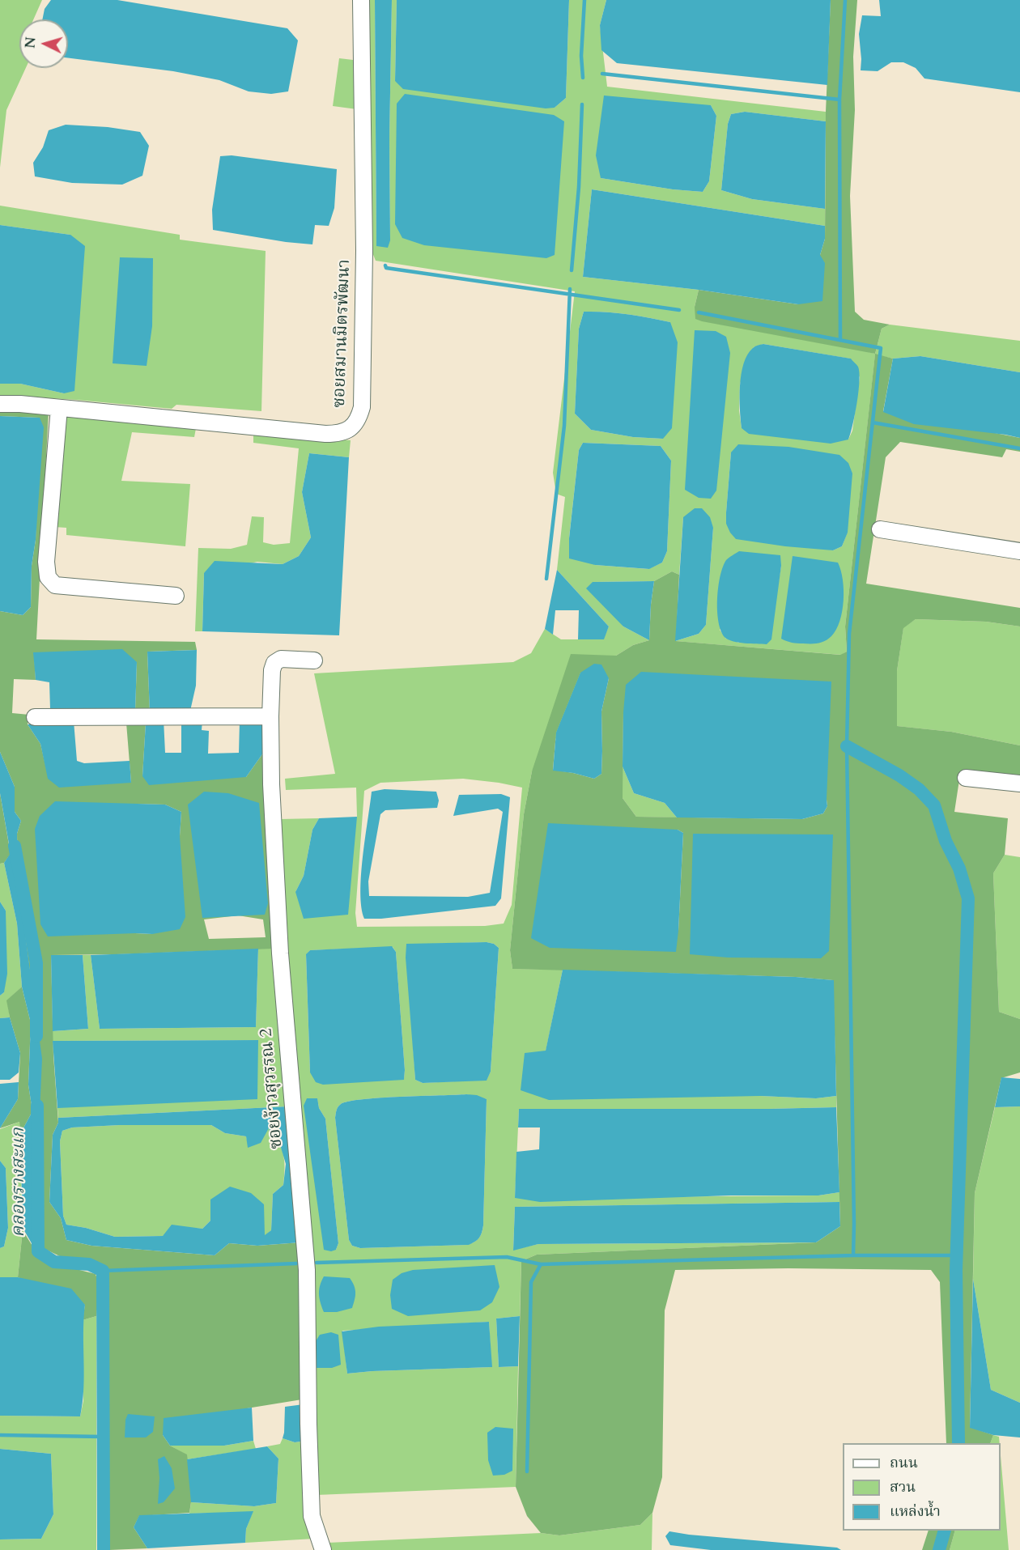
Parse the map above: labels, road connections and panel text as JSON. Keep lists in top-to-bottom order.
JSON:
{
  "streets": {
    "street": ["ซอยสมานมิตรพัฒนา", "ซอยง้าวสุวรรณ 2"]
  },
  "water": ["คลองรางสะแก"],
  "legend": ["ถนน", "สวน", "แหล่งน้ำ"],
  "north": "left"
}
